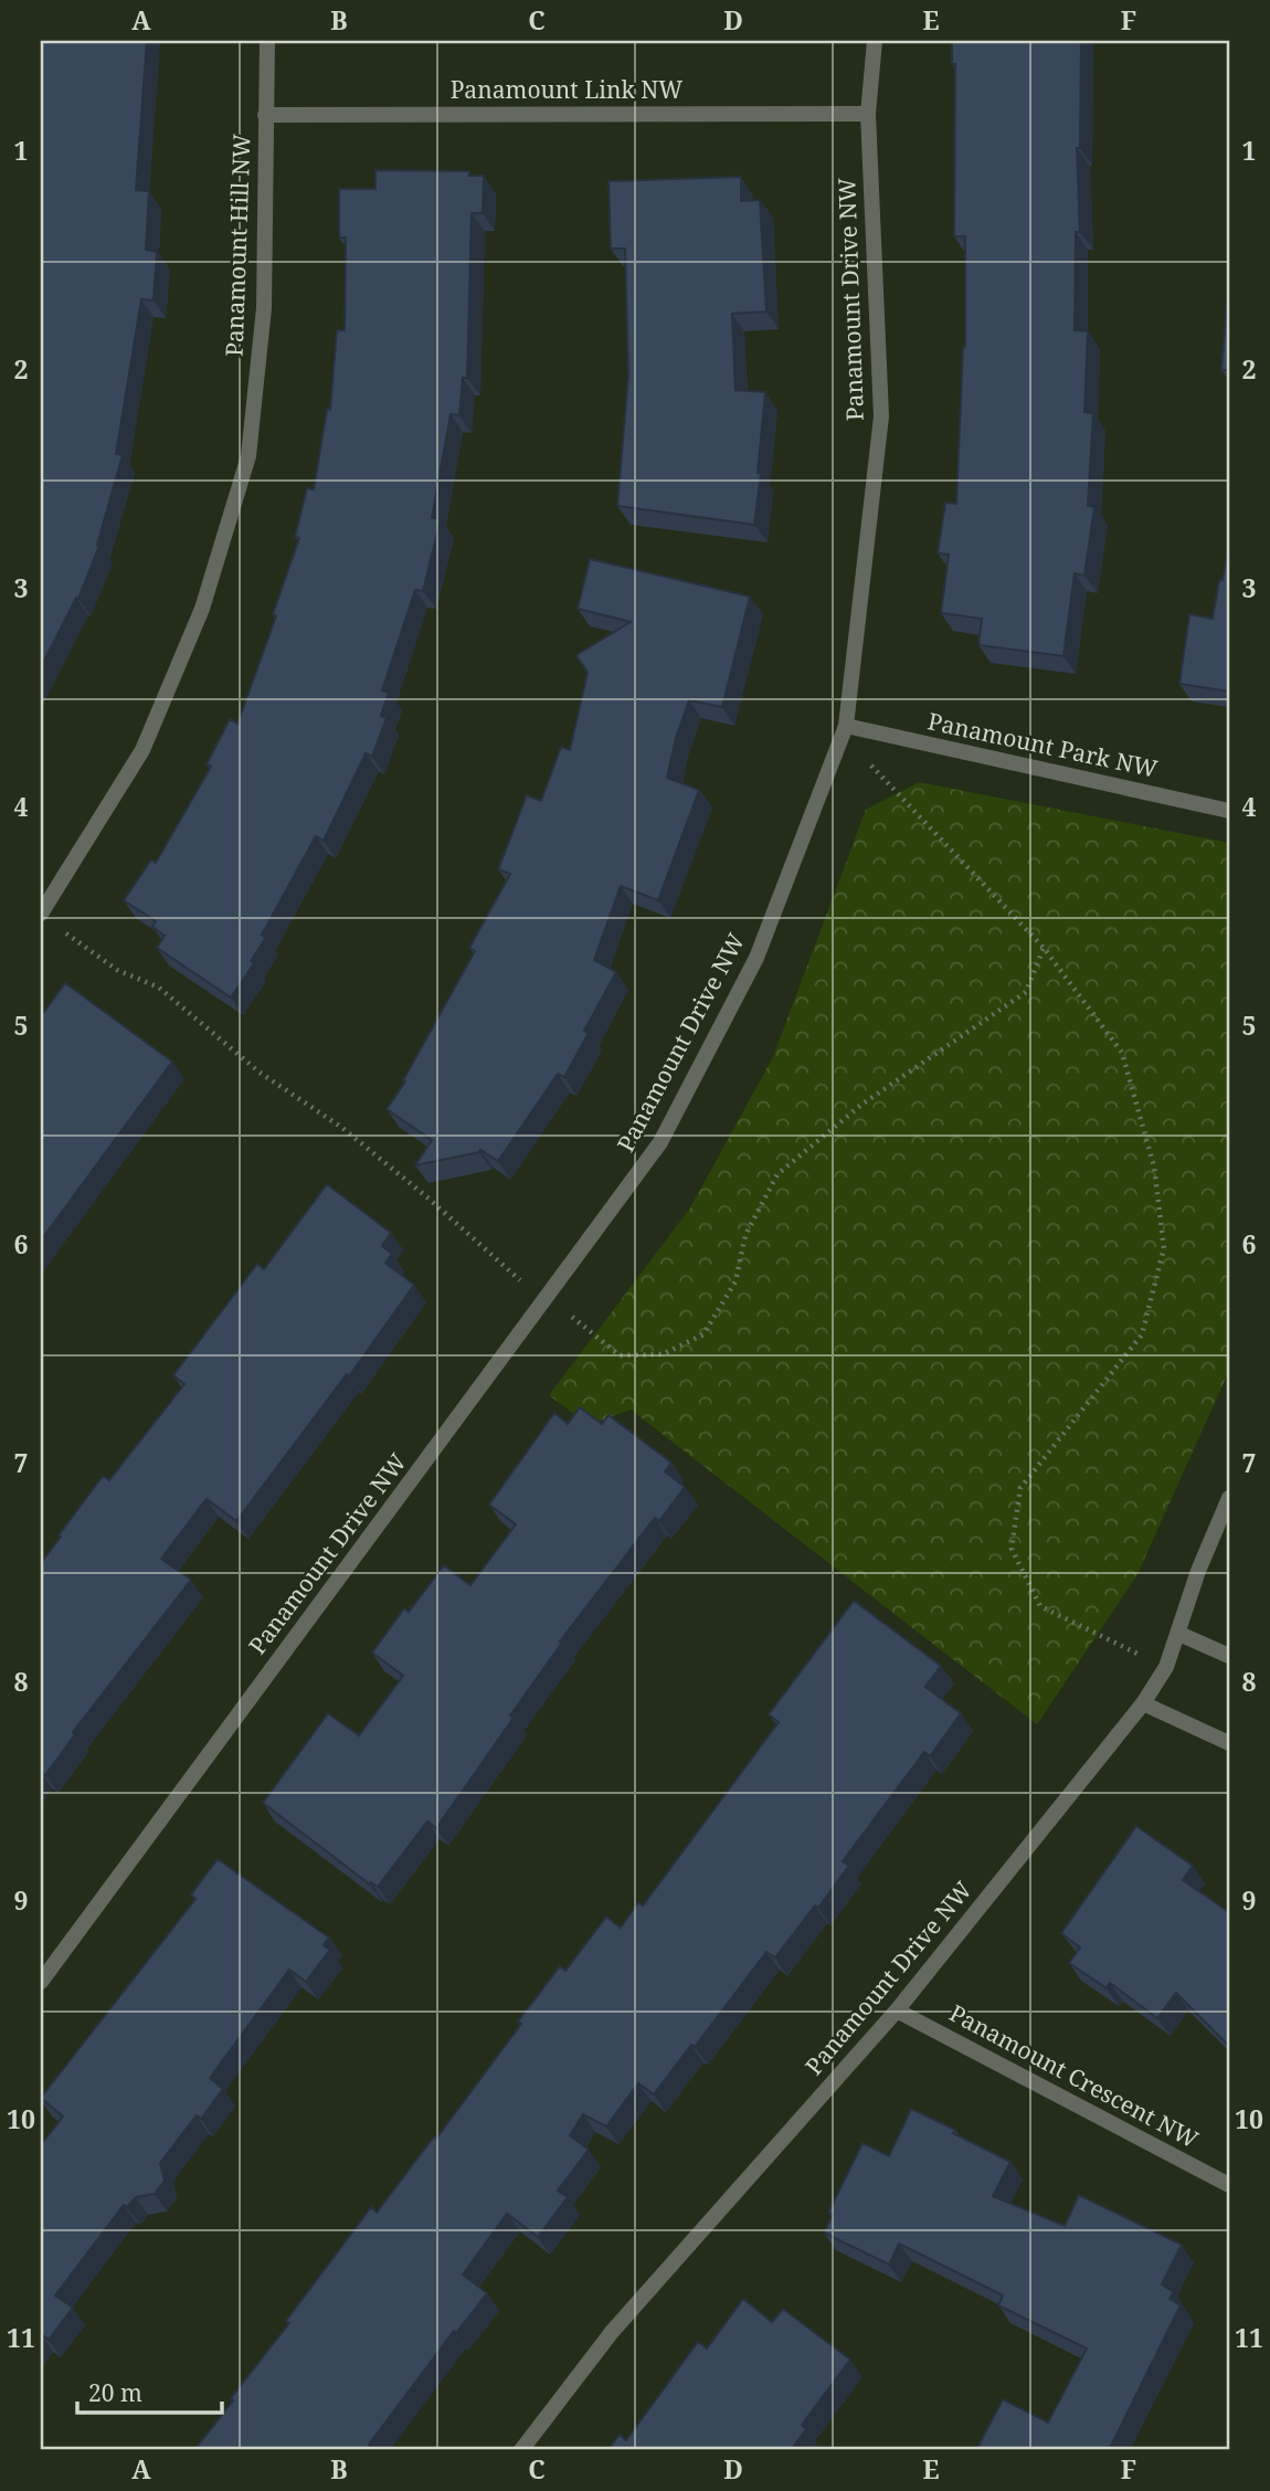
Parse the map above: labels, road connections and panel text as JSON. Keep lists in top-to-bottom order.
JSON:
{
  "streets": {
    "street": [
      "Panamount Link NW",
      "Panamount Hill NW",
      "Panamount Drive NW",
      "Panamount Park NW",
      "Panamount Crescent NW"
    ]
  },
  "crossings": [
    ["Panamount Link NW", "Panamount Hill NW"],
    ["Panamount Link NW", "Panamount Drive NW"],
    ["Panamount Drive NW", "Panamount Park NW"],
    ["Panamount Drive NW", "Panamount Crescent NW"]
  ],
  "scale_bar": "20 m",
  "grid": {
    "columns": [
      "A",
      "B",
      "C",
      "D",
      "E",
      "F"
    ],
    "rows": [
      "1",
      "2",
      "3",
      "4",
      "5",
      "6",
      "7",
      "8",
      "9",
      "10",
      "11"
    ]
  }
}
